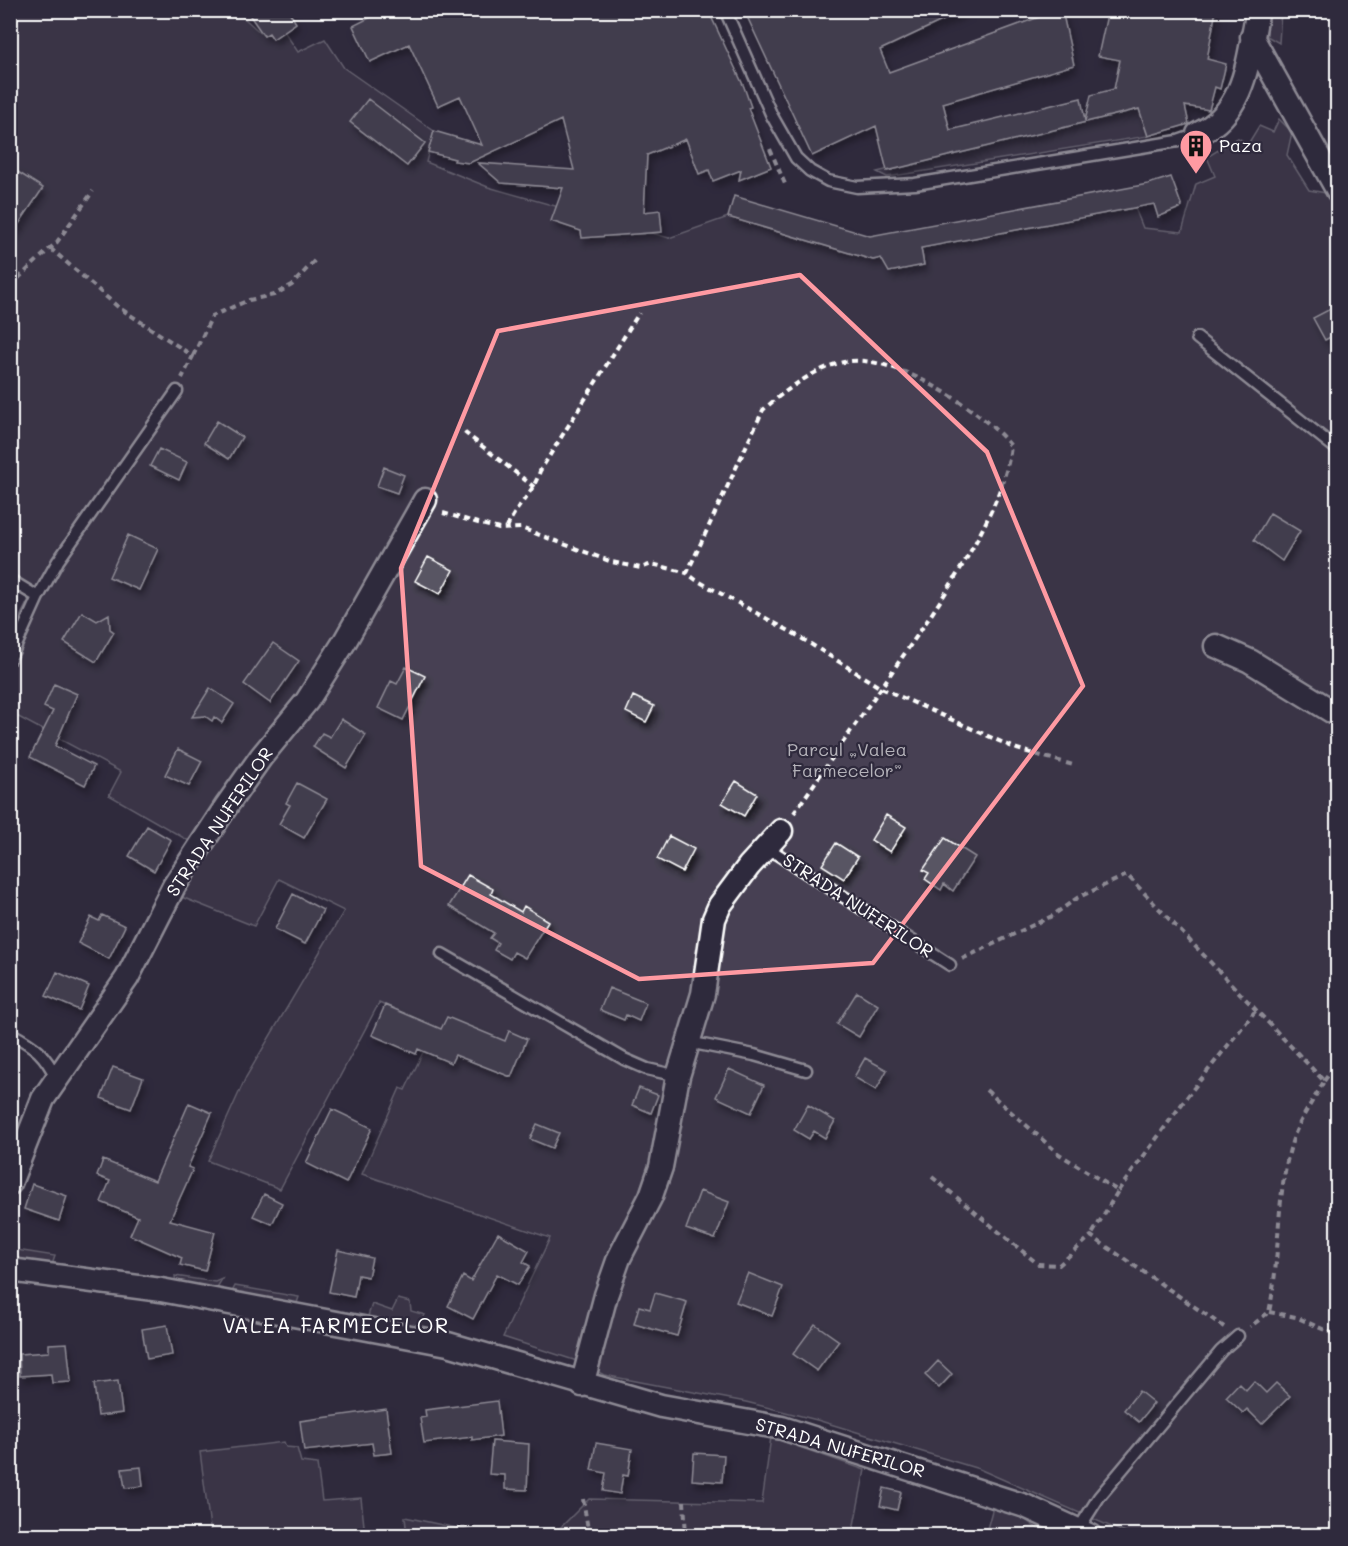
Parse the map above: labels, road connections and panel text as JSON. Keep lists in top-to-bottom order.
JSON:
{
  "streets": {
    "street": ["STRADA NUFERILOR"]
  },
  "districts": ["VALEA FARMECELOR"],
  "parks": ["Parcul „Valea Farmecelor”"],
  "places": {
    "building": ["Paza"]
  }
}
